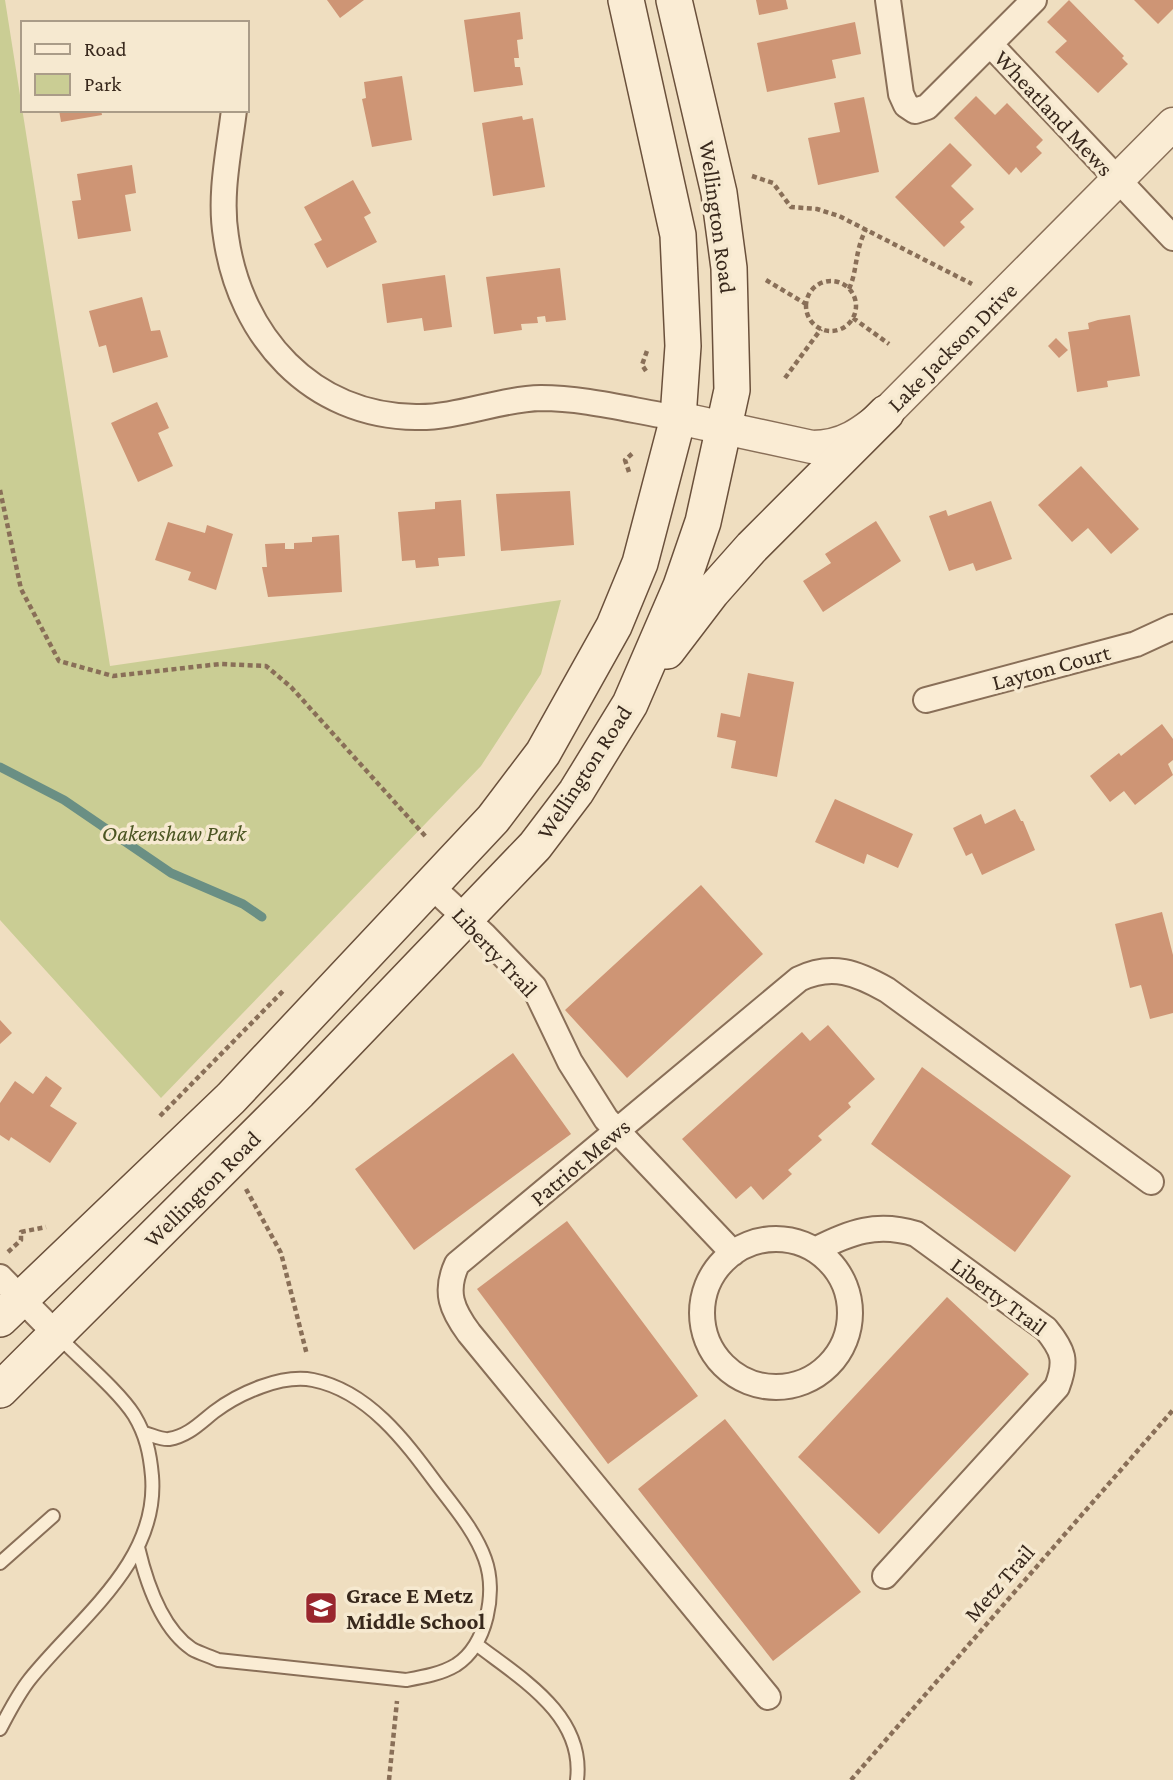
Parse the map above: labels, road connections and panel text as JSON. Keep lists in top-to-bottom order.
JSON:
{
  "streets": {
    "main road": ["Wellington Road"],
    "street": [
      "Wheatland Mews",
      "Lake Jackson Drive",
      "Layton Court",
      "Liberty Trail",
      "Patriot Mews"
    ],
    "path": ["Metz Trail"]
  },
  "crossings": [
    ["Wheatland Mews", "Lake Jackson Drive"],
    ["Wellington Road", "Lake Jackson Drive"],
    ["Wellington Road", "Liberty Trail"],
    ["Liberty Trail", "Patriot Mews"]
  ],
  "parks": ["Oakenshaw Park"],
  "places": {
    "school or university": ["Grace E Metz Middle School"]
  },
  "legend": ["Road", "Park"]
}
